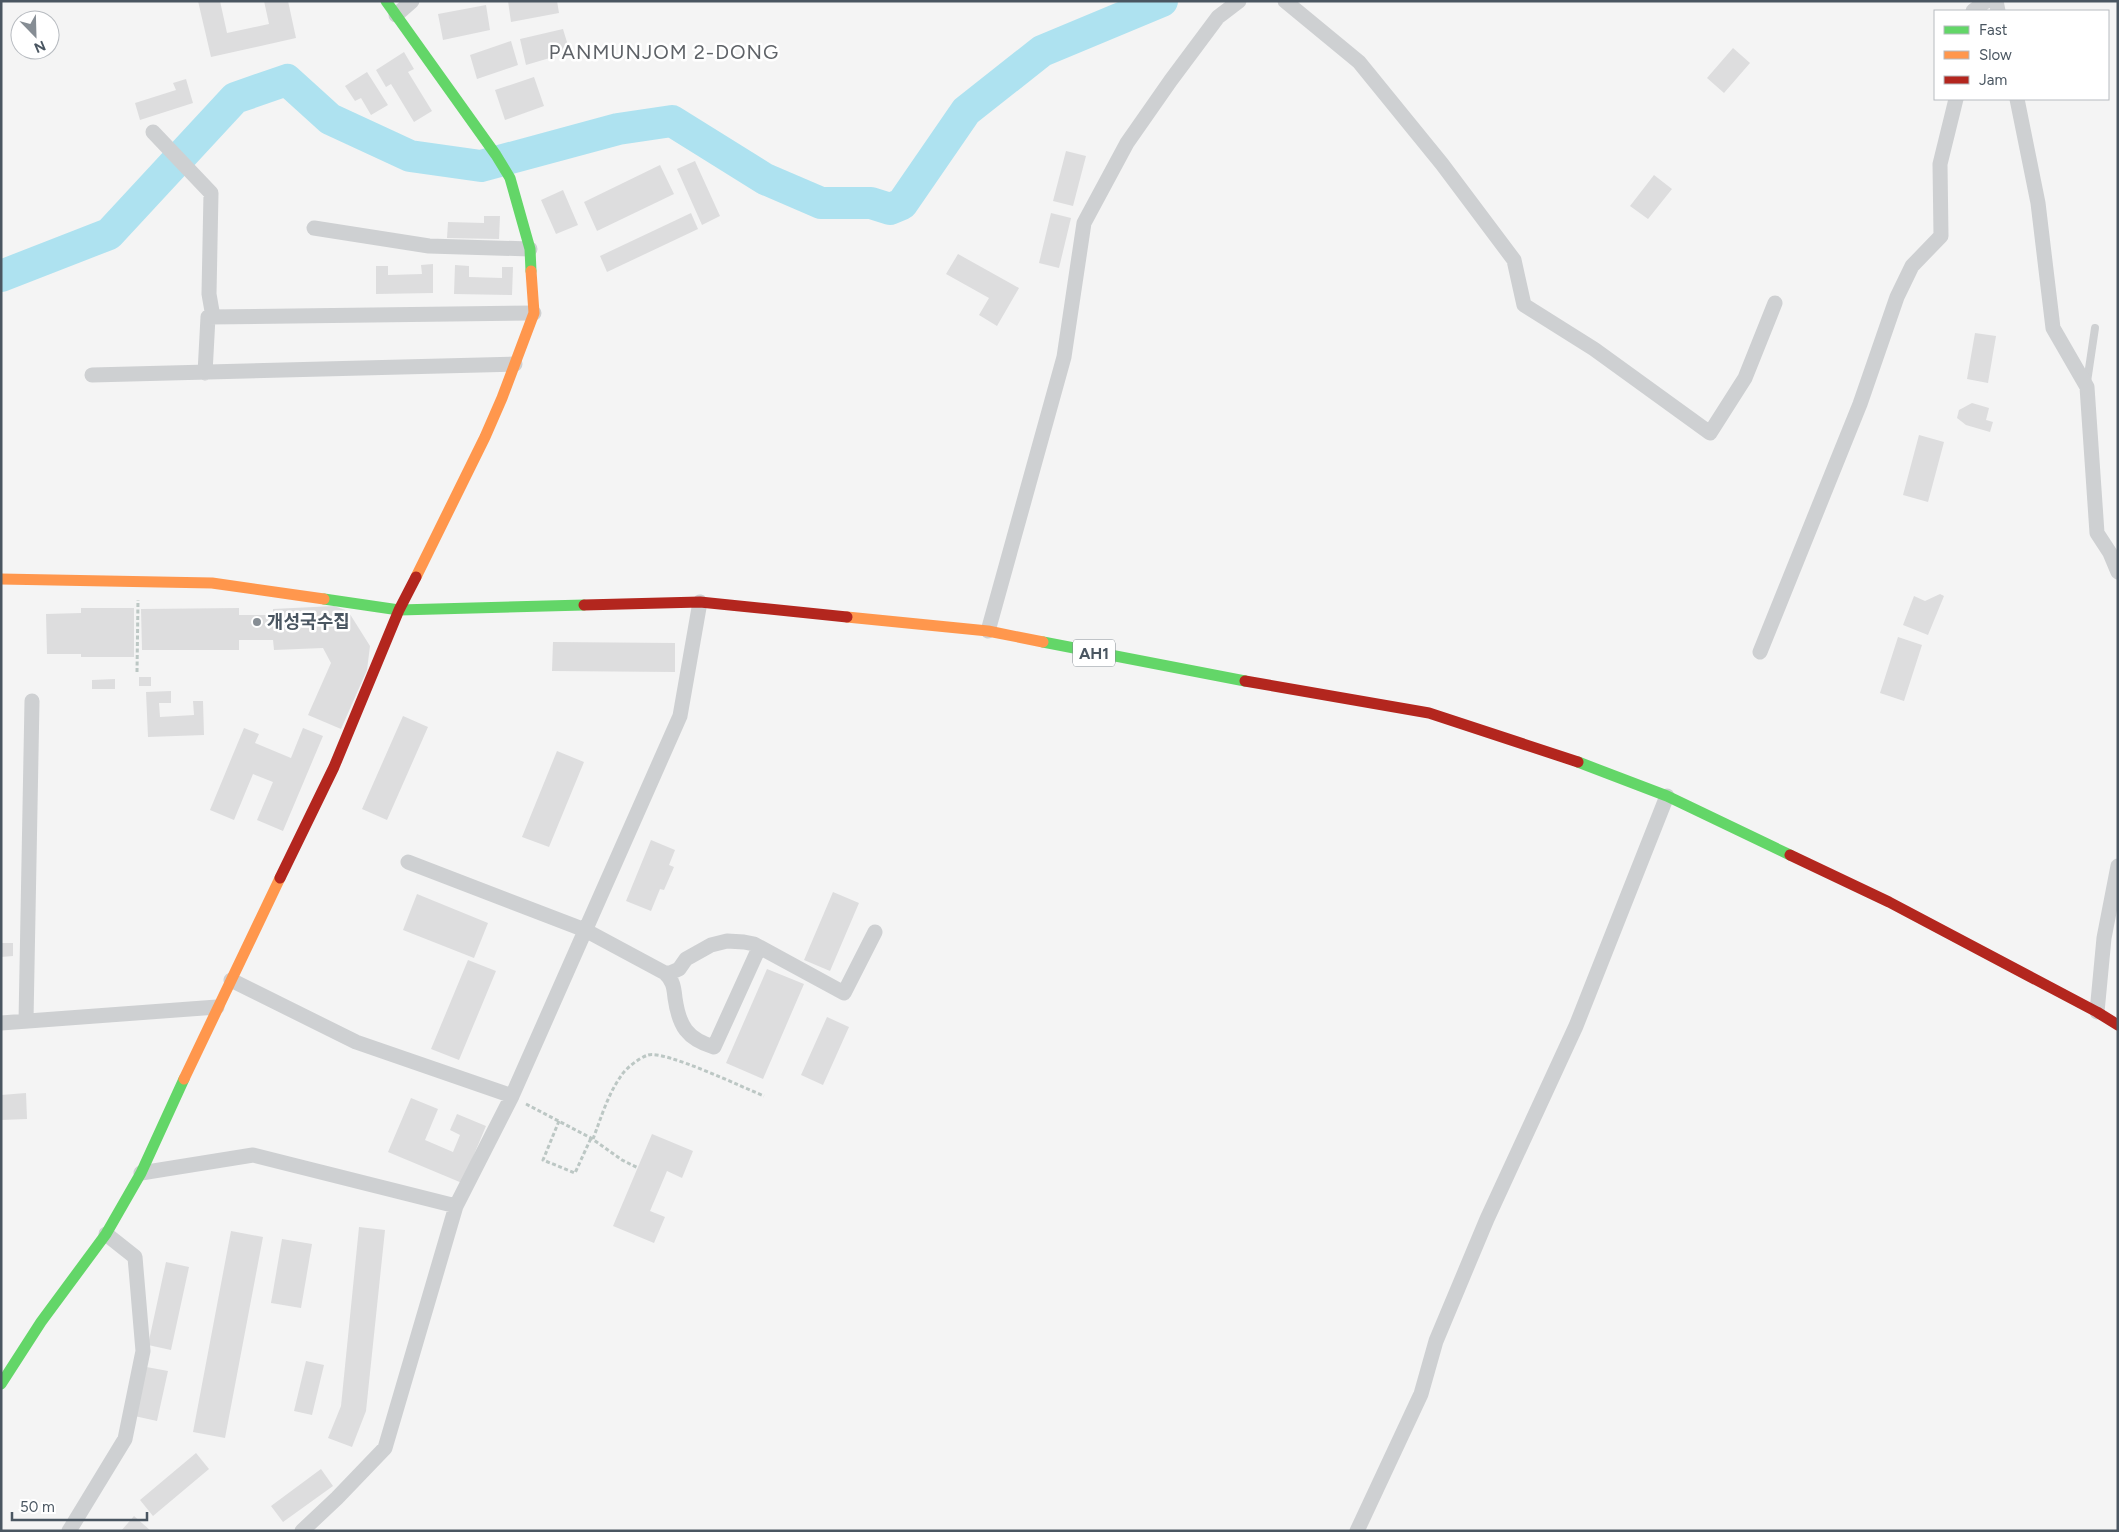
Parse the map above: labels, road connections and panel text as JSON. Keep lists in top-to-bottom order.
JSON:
{
  "streets": {
    "main road": ["AH1"]
  },
  "districts": ["PANMUNJOM 2-DONG"],
  "places": ["개성국수집"],
  "legend": ["Fast", "Slow", "Jam"],
  "scale_bar": "50 m",
  "north": "bottom right"
}
